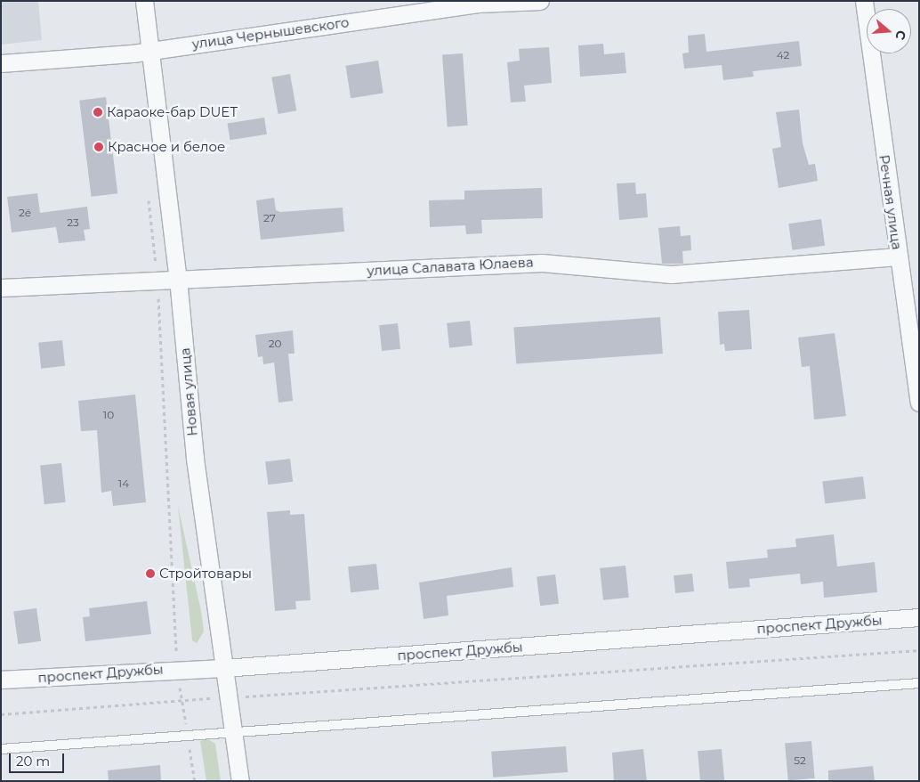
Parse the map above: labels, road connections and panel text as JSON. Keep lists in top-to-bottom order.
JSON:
{
  "streets": {
    "street": [
      "улица Чернышевского",
      "Речная улица",
      "улица Салавата Юлаева",
      "Новая улица",
      "проспект Дружбы"
    ]
  },
  "crossings": [
    ["улица Чернышевского", "Новая улица"],
    ["Речная улица", "улица Салавата Юлаева"],
    ["улица Салавата Юлаева", "Новая улица"],
    ["Новая улица", "проспект Дружбы"]
  ],
  "places": ["Караоке-бар DUET", "Красное и белое", "Стройтовары"],
  "house_numbers": [
    "42",
    "2ё",
    "27",
    "23",
    "20",
    "10",
    "14",
    "52"
  ],
  "scale_bar": "20 m",
  "north": "right"
}
